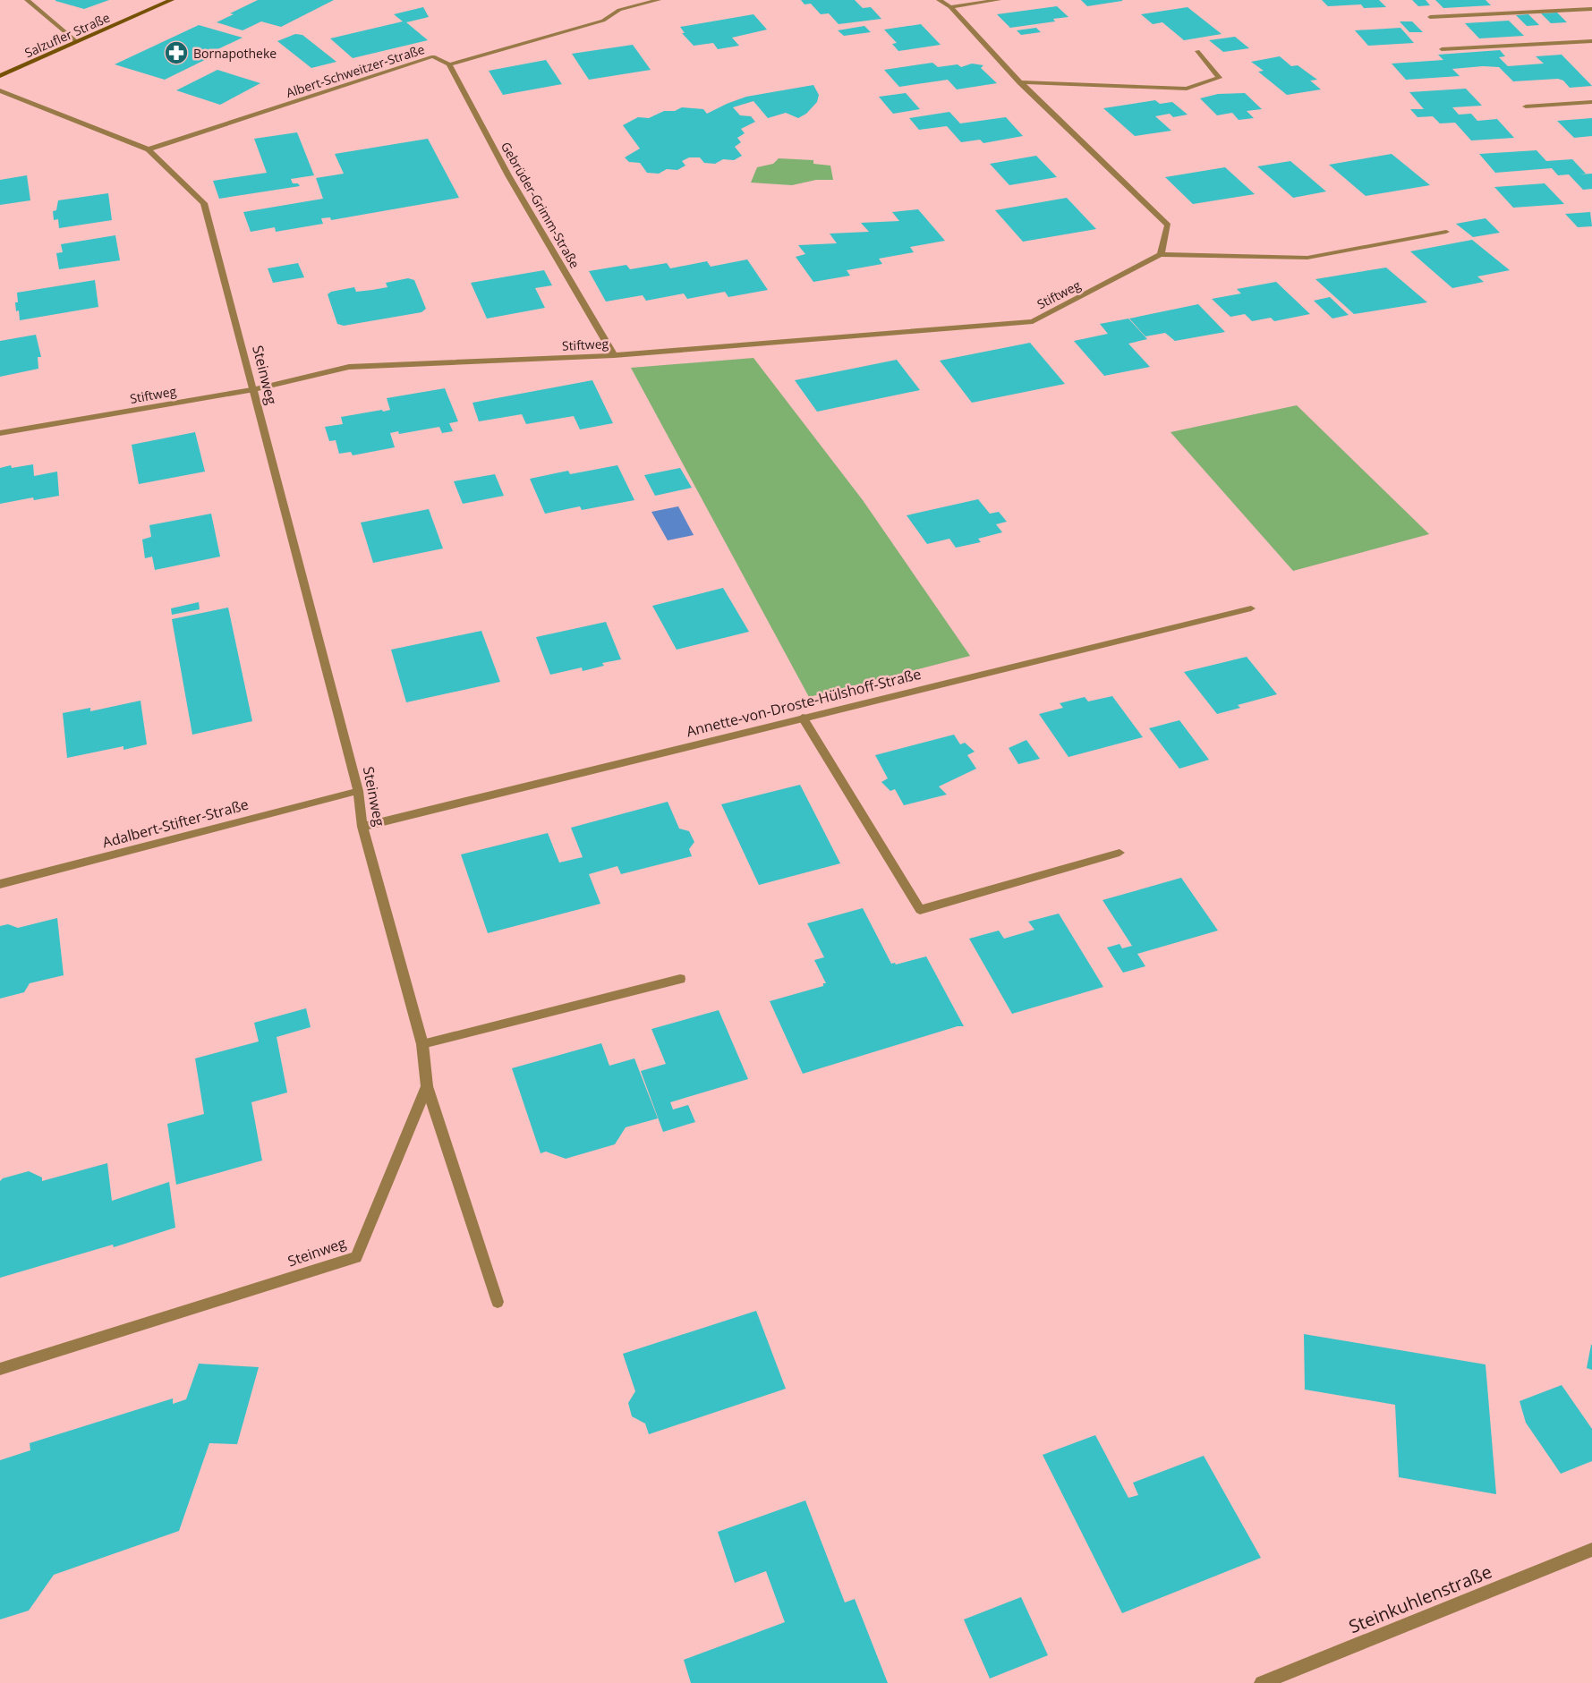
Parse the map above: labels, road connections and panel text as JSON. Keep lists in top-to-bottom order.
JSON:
{
  "streets": {
    "main road": ["Salzufler Straße"],
    "street": [
      "Albert-Schweitzer-Straße",
      "Gebrüder-Grimm-Straße",
      "Stiftweg",
      "Steinweg",
      "Annette-von-Droste-Hülshoff-Straße",
      "Adalbert-Stifter-Straße",
      "Steinkuhlenstraße"
    ]
  },
  "crossings": [
    ["Albert-Schweitzer-Straße", "Gebrüder-Grimm-Straße"],
    ["Albert-Schweitzer-Straße", "Steinweg"],
    ["Gebrüder-Grimm-Straße", "Stiftweg"],
    ["Stiftweg", "Steinweg"],
    ["Steinweg", "Annette-von-Droste-Hülshoff-Straße"],
    ["Steinweg", "Adalbert-Stifter-Straße"]
  ],
  "places": {
    "pharmacy": ["Bornapotheke"]
  }
}
